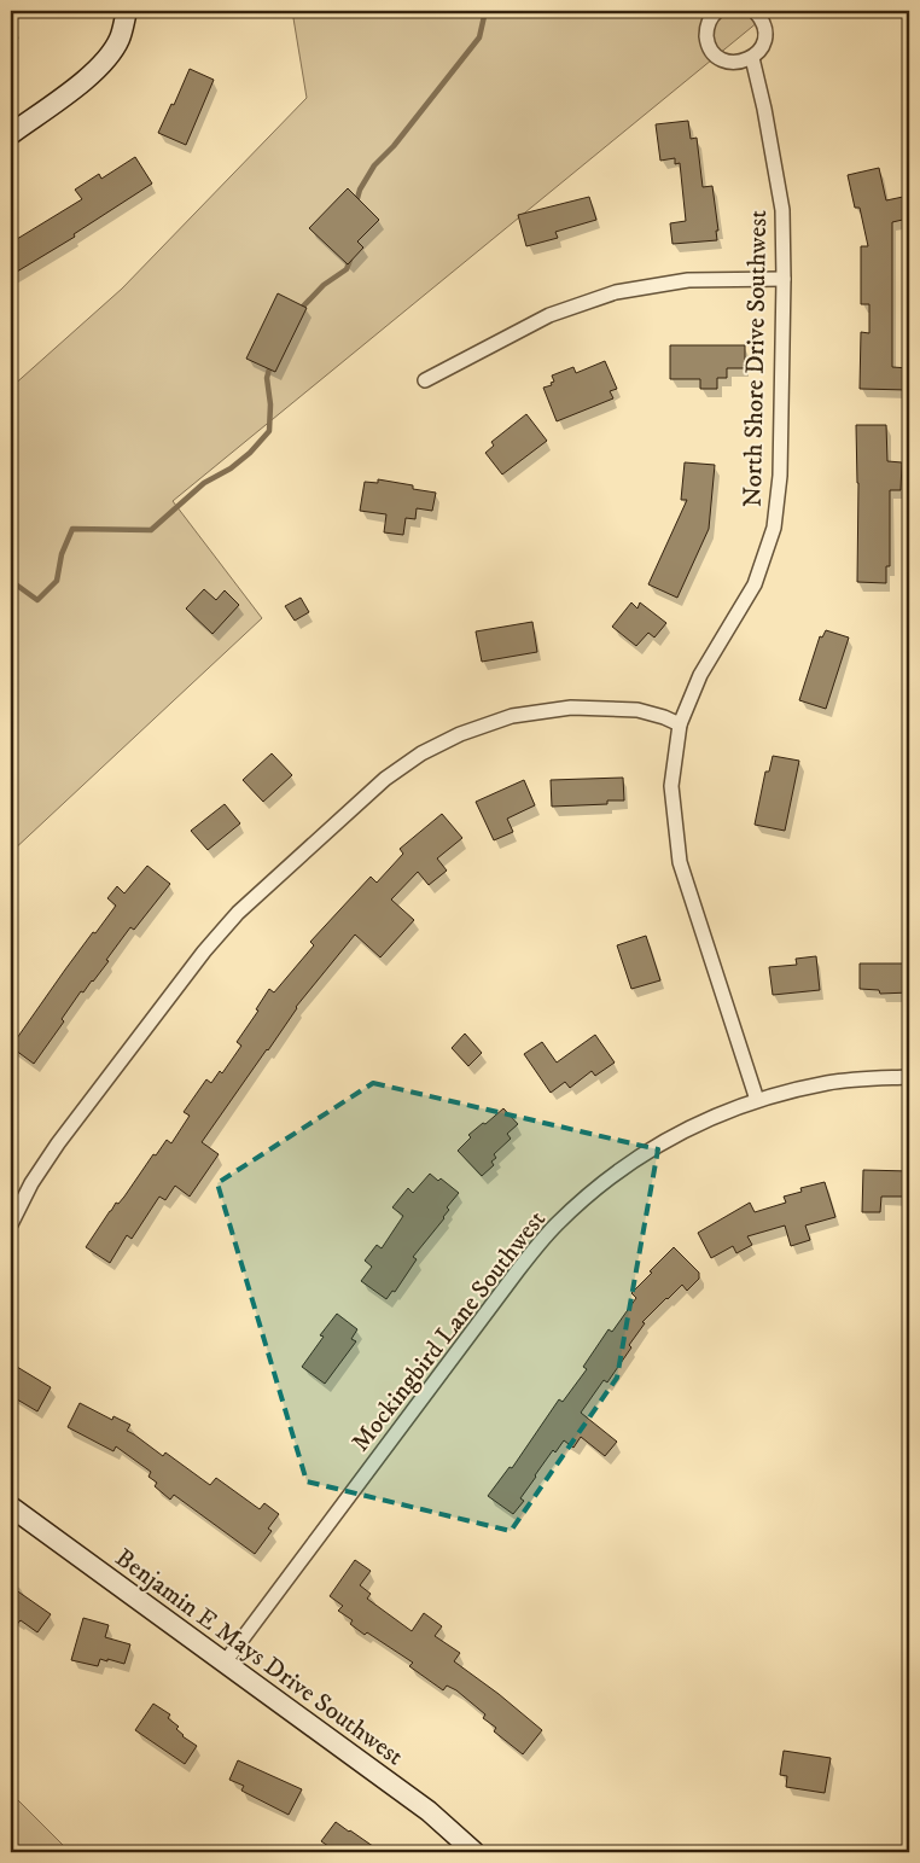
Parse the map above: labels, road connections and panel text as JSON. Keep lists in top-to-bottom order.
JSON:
{
  "streets": {
    "street": ["North Shore Drive Southwest", "Mockingbird Lane Southwest", "Benjamin E Mays Drive Southwest"]
  },
  "crossings": [
    ["North Shore Drive Southwest", "Mockingbird Lane Southwest"],
    ["Mockingbird Lane Southwest", "Benjamin E Mays Drive Southwest"]
  ]
}
